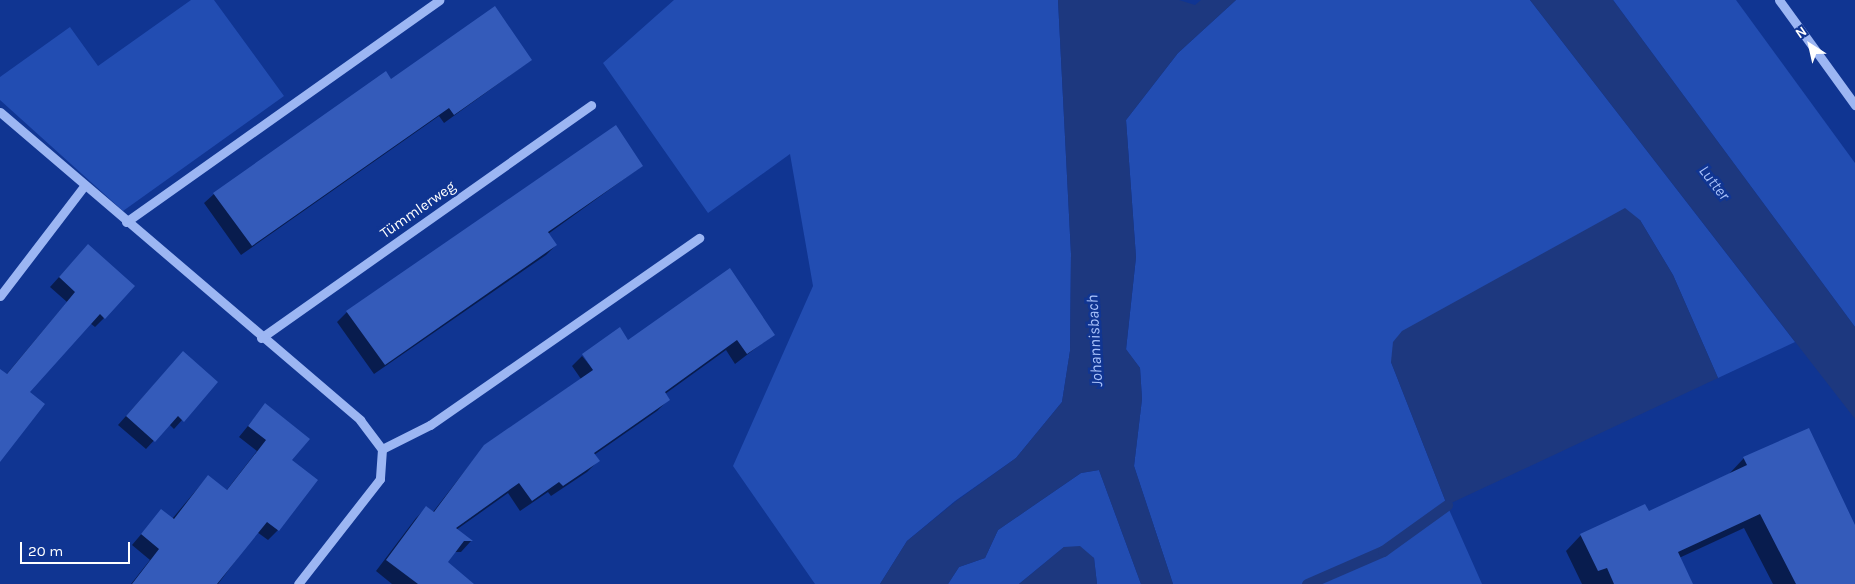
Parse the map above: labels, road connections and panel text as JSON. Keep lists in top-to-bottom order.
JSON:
{
  "streets": {
    "street": ["Tümmlerweg"]
  },
  "water": ["Lutter", "Johannisbach"],
  "scale_bar": "20 m",
  "north": "top left"
}
